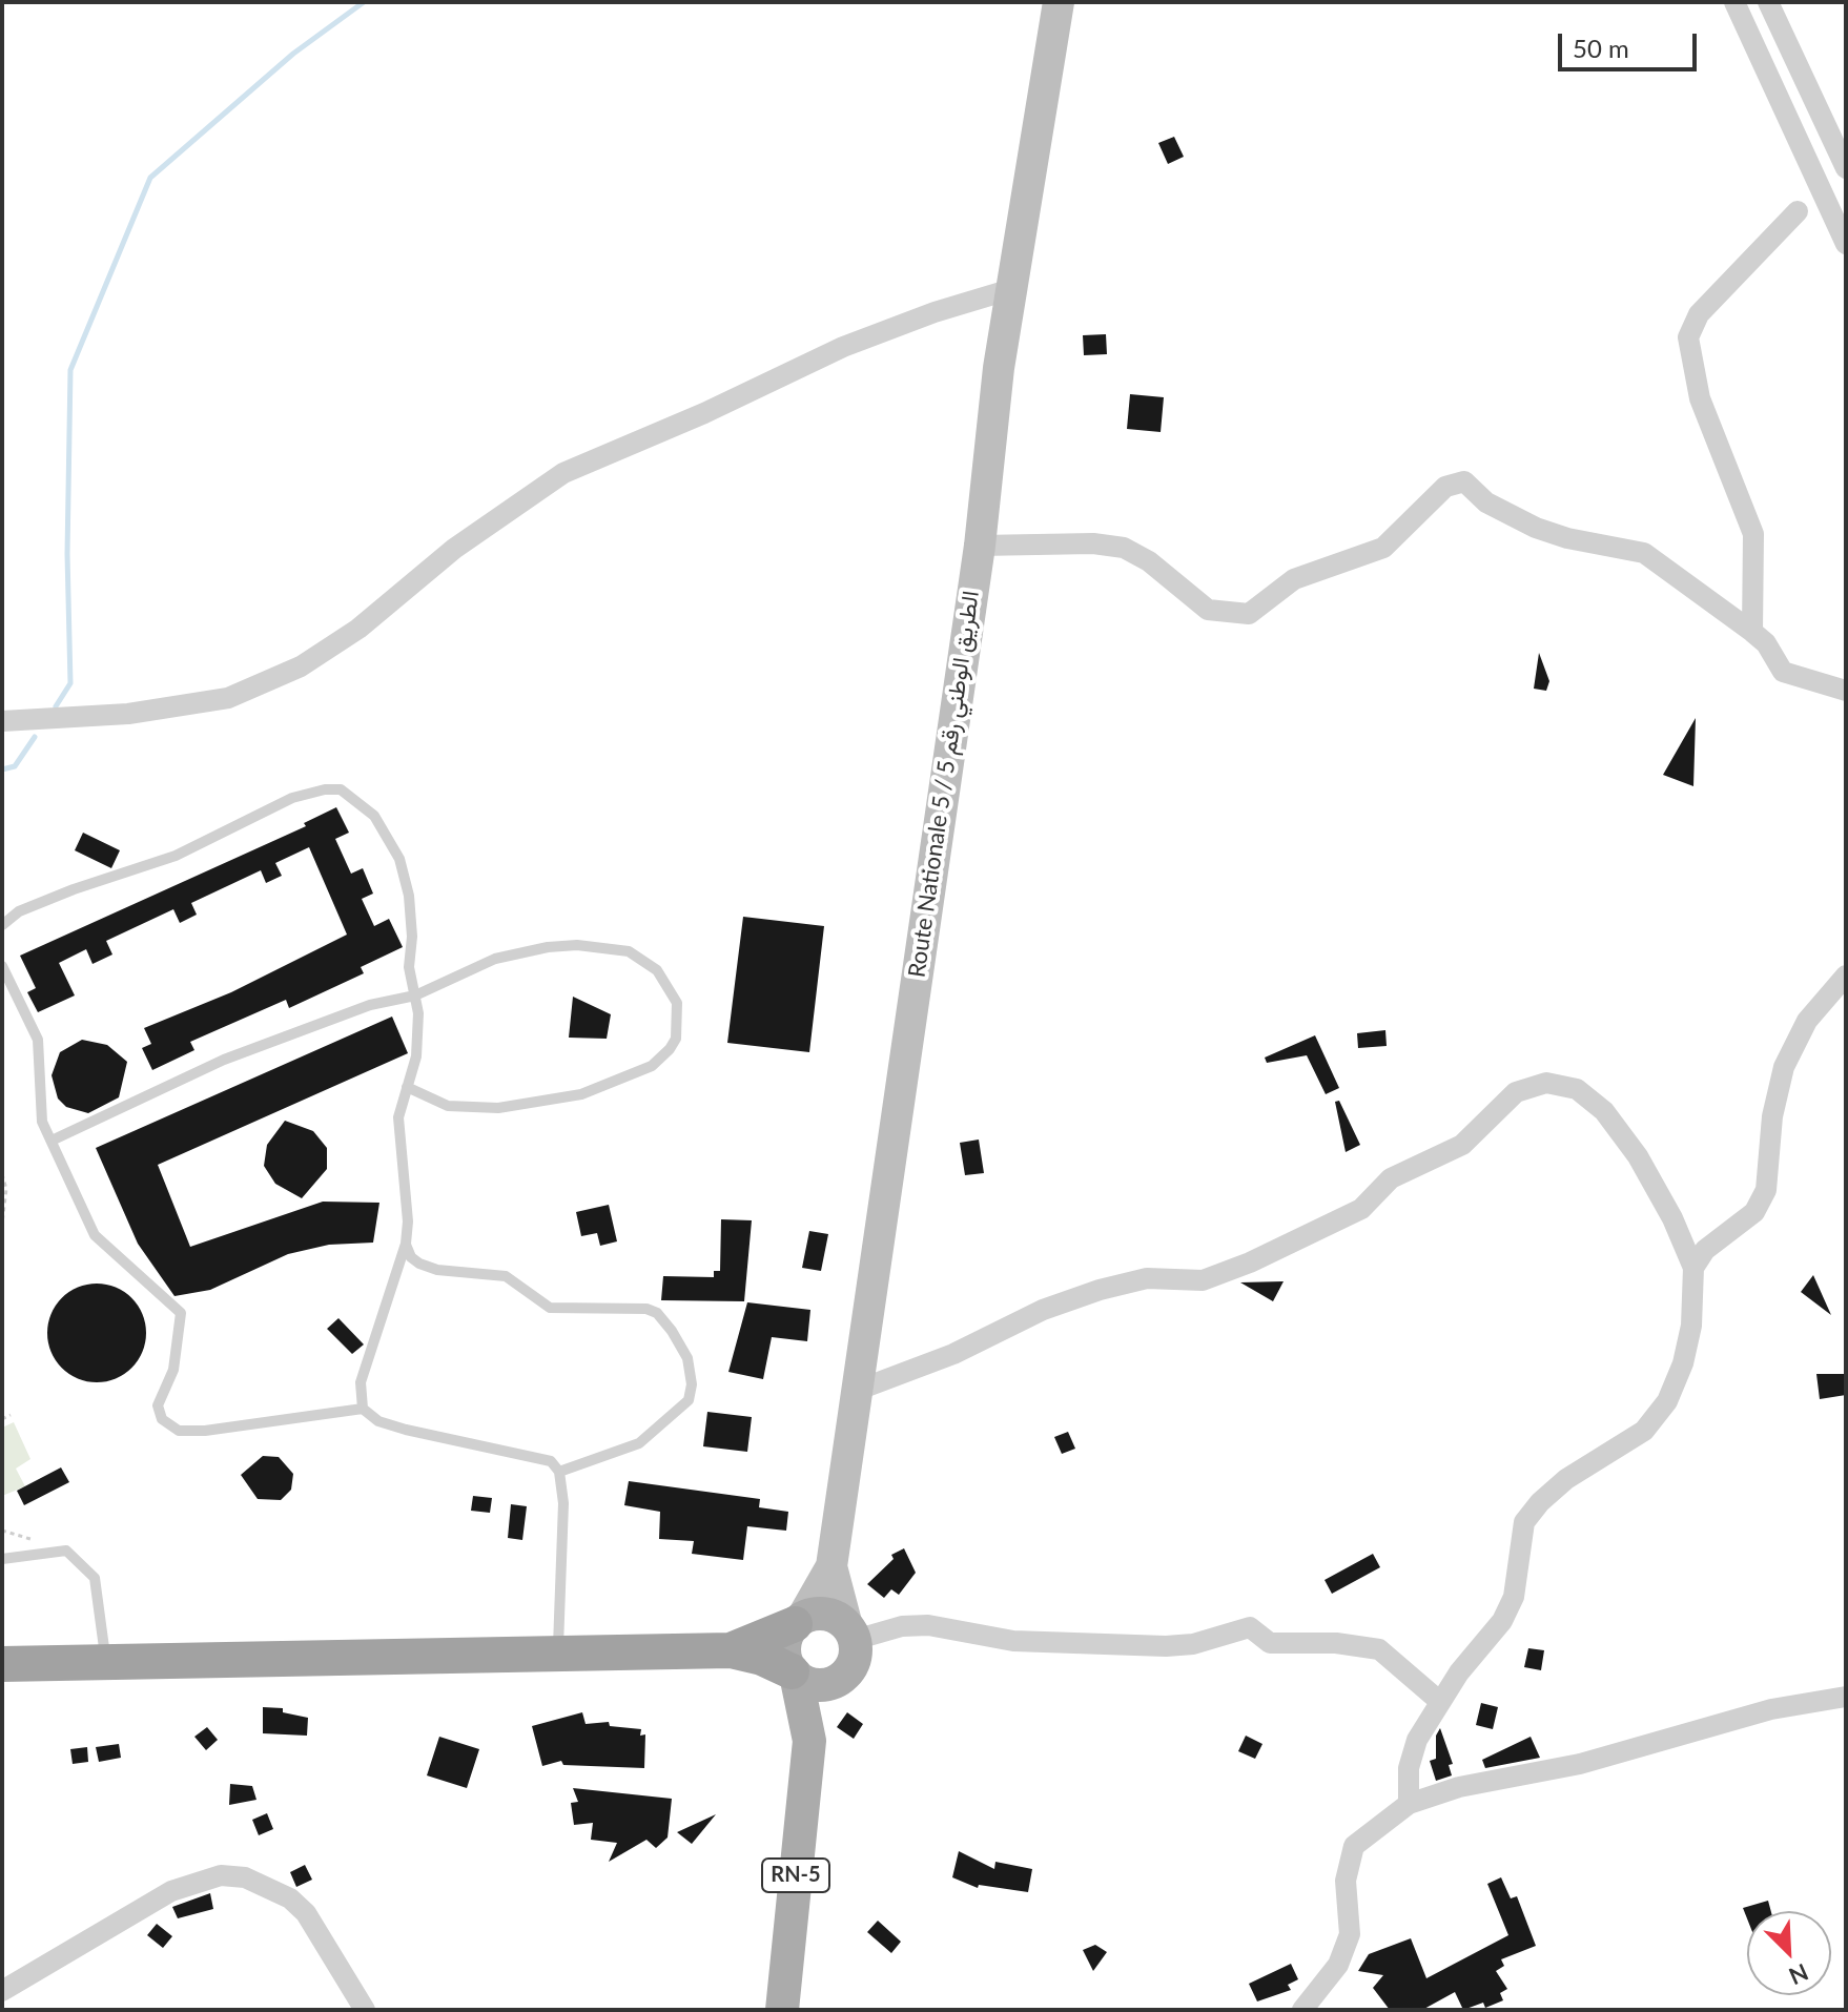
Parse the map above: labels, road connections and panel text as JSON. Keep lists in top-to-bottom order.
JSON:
{
  "streets": {
    "main road": ["Route Nationale 5 / الطريق الوطني رقم 5", "RN-5"]
  },
  "scale_bar": "50 m",
  "north": "bottom right"
}
